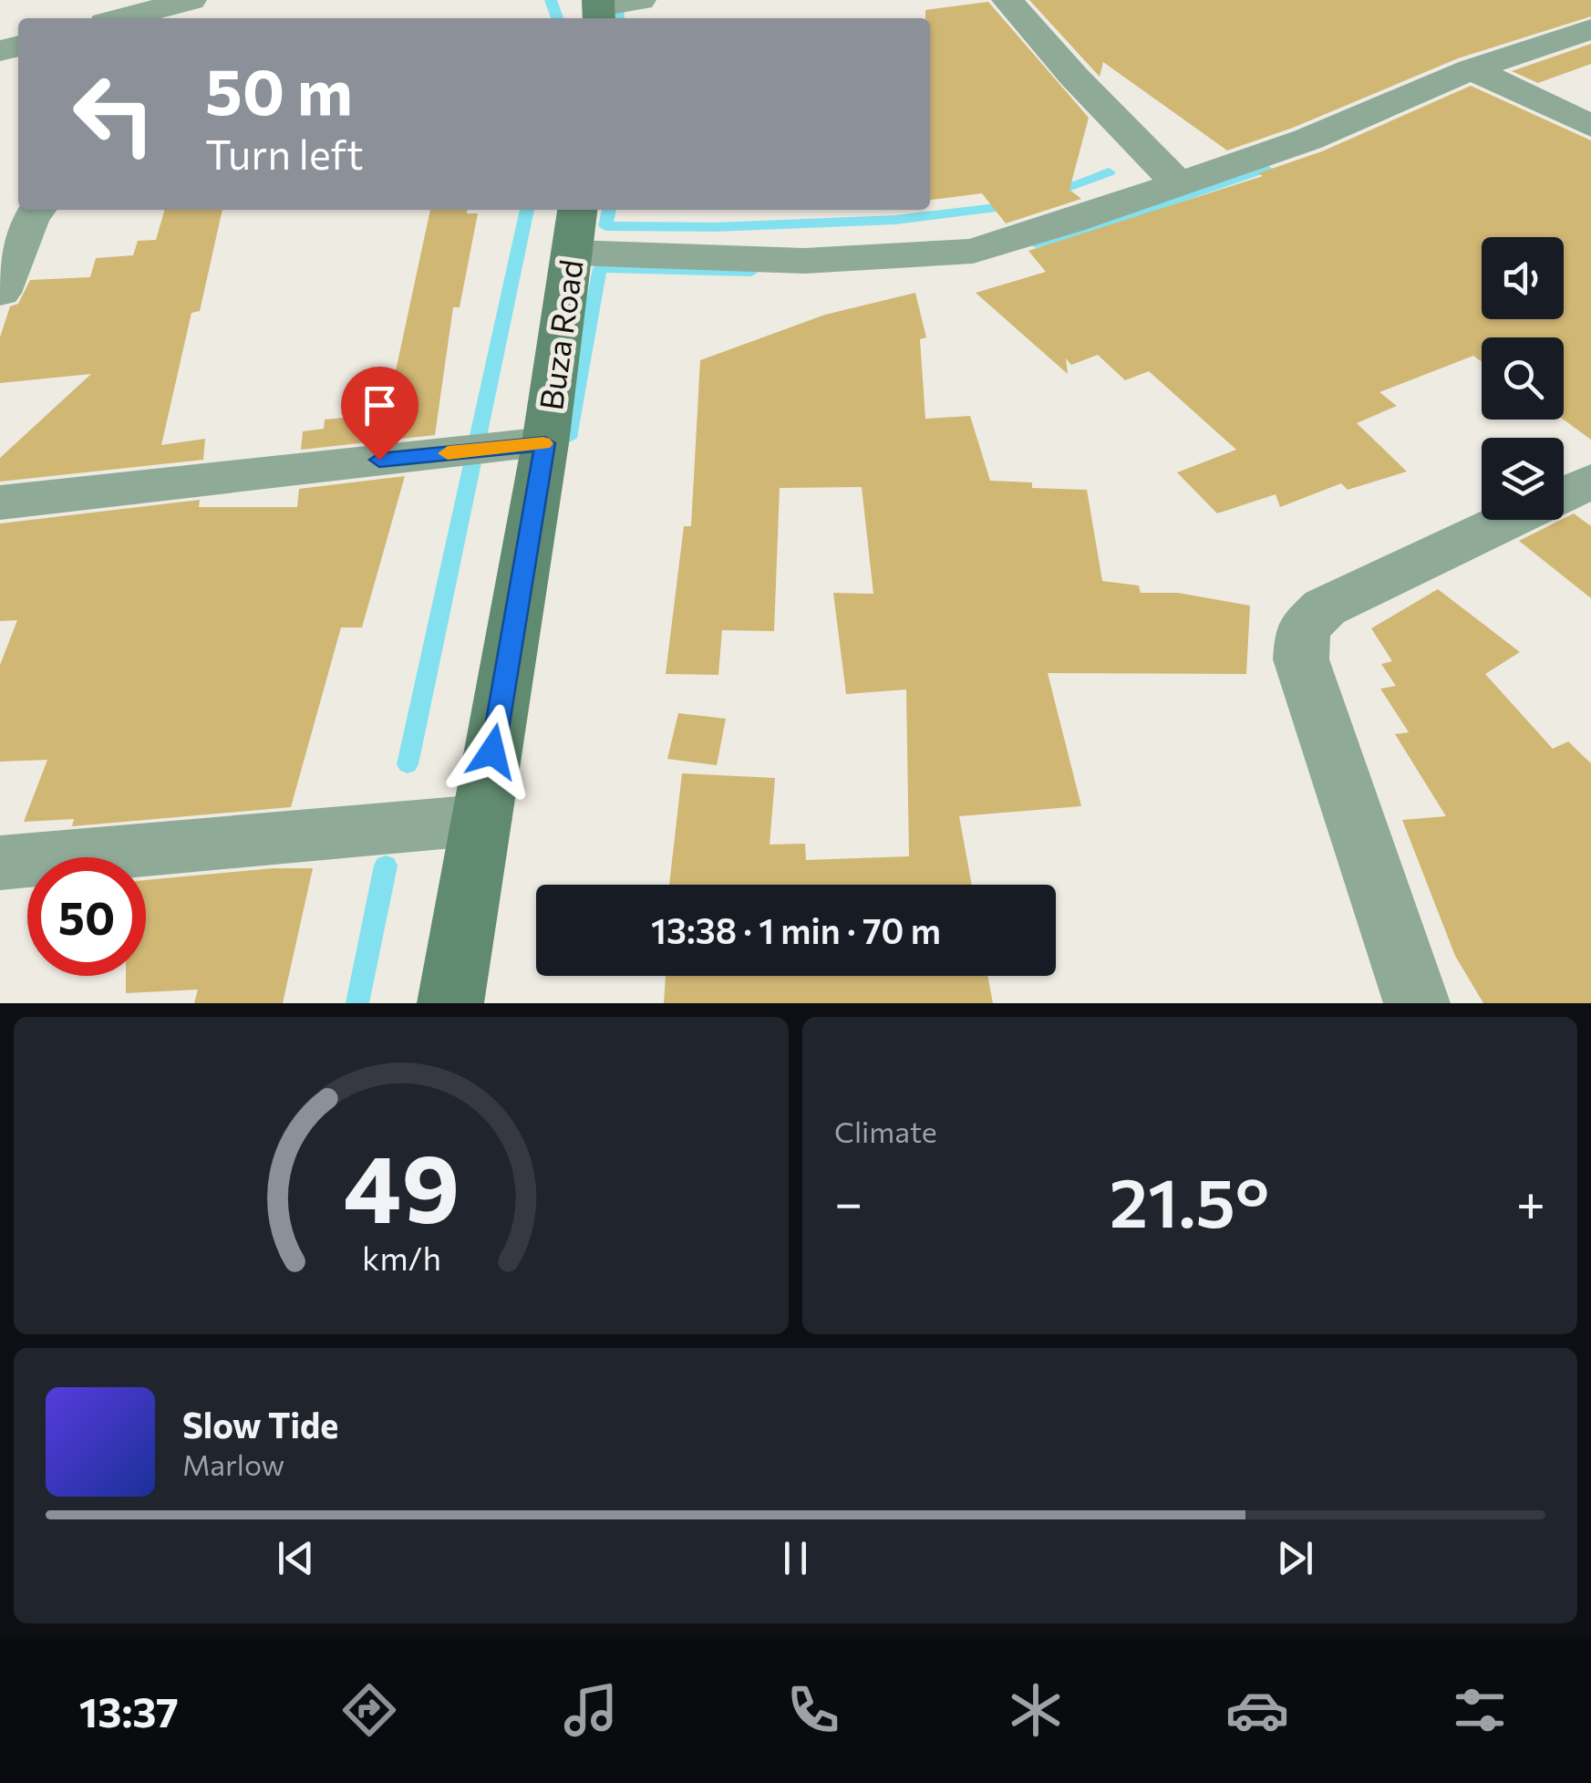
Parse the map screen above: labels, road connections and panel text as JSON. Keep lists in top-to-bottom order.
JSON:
{
  "streets": {
    "main road": ["Buza Road"]
  },
  "page": {
    "turn": ["50 m", "Turn left"],
    "limit": "50",
    "trip": "13:38 · 1 min · 70 m",
    "tile": "Climate",
    "heat": ["−", "21.5°", "+"],
    "song": ["Slow Tide", "Marlow"],
    "tabs": "13:37",
    "gauge": ["49", "km/h"]
  }
}
